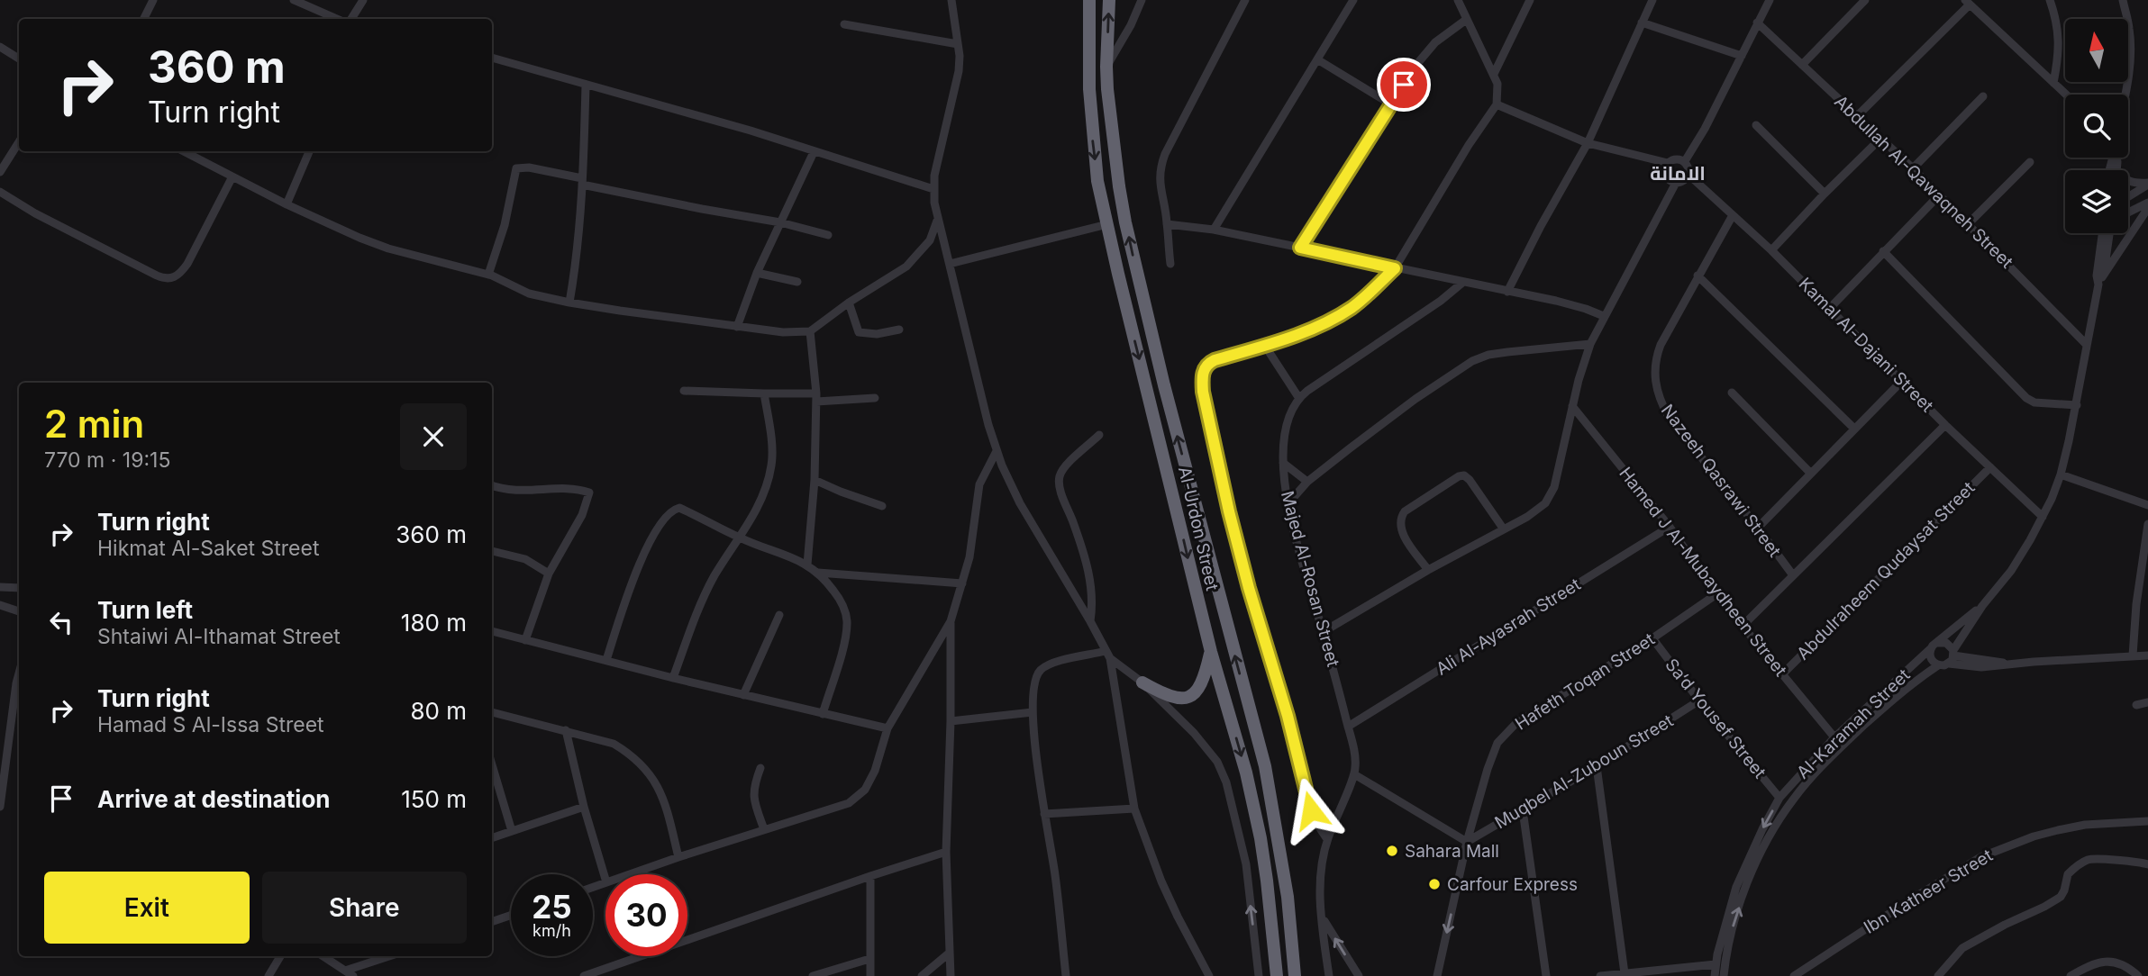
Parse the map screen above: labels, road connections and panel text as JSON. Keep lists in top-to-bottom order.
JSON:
{
  "streets": {
    "highway": ["Al-Urdon Street"],
    "street": [
      "Abdullah Al-Qawaqneh Street",
      "Kamal Al-Dajani Street",
      "Nazeeh Qasrawi Street",
      "Abdulraheem Qudaysat Street",
      "Hamed J Al-Mubaydheen Street",
      "Majed Al-Rosan Street",
      "Ali Al-Ayasrah Street",
      "Hafeth Toqan Street",
      "Sa‘d Yousef Street",
      "Al-Karamah Street",
      "Muqbel Al-Zuboun Street",
      "Ibn Katheer Street"
    ]
  },
  "crossings": [
    ["Abdullah Al-Qawaqneh Street", "Al-Karamah Street"],
    ["Kamal Al-Dajani Street", "Nazeeh Qasrawi Street"],
    ["Kamal Al-Dajani Street", "Abdulraheem Qudaysat Street"],
    ["Kamal Al-Dajani Street", "Al-Karamah Street"],
    ["Abdulraheem Qudaysat Street", "Hamed J Al-Mubaydheen Street"],
    ["Hamed J Al-Mubaydheen Street", "Ali Al-Ayasrah Street"],
    ["Hamed J Al-Mubaydheen Street", "Hafeth Toqan Street"],
    ["Hamed J Al-Mubaydheen Street", "Al-Karamah Street"],
    ["Majed Al-Rosan Street", "Ali Al-Ayasrah Street"],
    ["Hafeth Toqan Street", "Sa‘d Yousef Street"],
    ["Hafeth Toqan Street", "Muqbel Al-Zuboun Street"],
    ["Sa‘d Yousef Street", "Al-Karamah Street"],
    ["Sa‘d Yousef Street", "Muqbel Al-Zuboun Street"]
  ],
  "districts": ["الامانة"],
  "places": ["Sahara Mall", "Carfour Express"],
  "north": "top",
  "page": {
    "turn": ["360 m", "Turn right"],
    "heading": ["2 min", "770 m · 19:15"],
    "list": [
      {
        "name": "Turn right",
        "note": "Hikmat Al-Saket Street",
        "value": "360 m"
      },
      {
        "name": "Turn left",
        "note": "Shtaiwi Al-Ithamat Street",
        "value": "180 m"
      },
      {
        "name": "Turn right",
        "note": "Hamad S Al-Issa Street",
        "value": "80 m"
      },
      {
        "name": "Arrive at destination",
        "value": "150 m"
      }
    ],
    "buttons": ["Exit", "Share"],
    "speed": "25 km/h",
    "limit": "30"
  }
}
